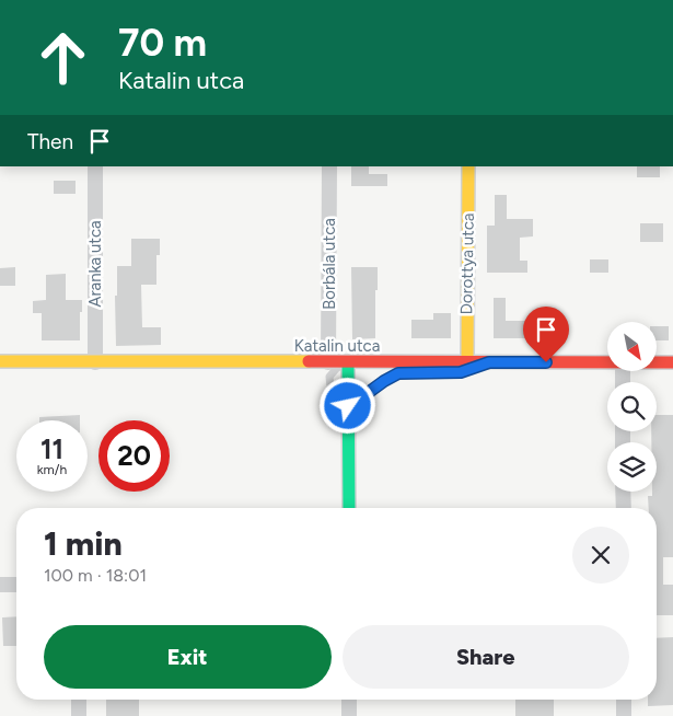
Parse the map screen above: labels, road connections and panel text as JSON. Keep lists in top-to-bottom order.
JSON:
{
  "streets": {
    "street": [
      "Aranka utca",
      "Borbála utca",
      "Dorottya utca",
      "Katalin utca"
    ]
  },
  "crossings": [
    ["Aranka utca", "Katalin utca"],
    ["Borbála utca", "Katalin utca"],
    ["Dorottya utca", "Katalin utca"]
  ],
  "north": "bottom right",
  "page": {
    "turn": ["70 m", "Katalin utca"],
    "then": "Then",
    "speed": "11 km/h",
    "limit": "20",
    "heading": ["1 min", "100 m · 18:01"],
    "buttons": ["Exit", "Share"]
  }
}
